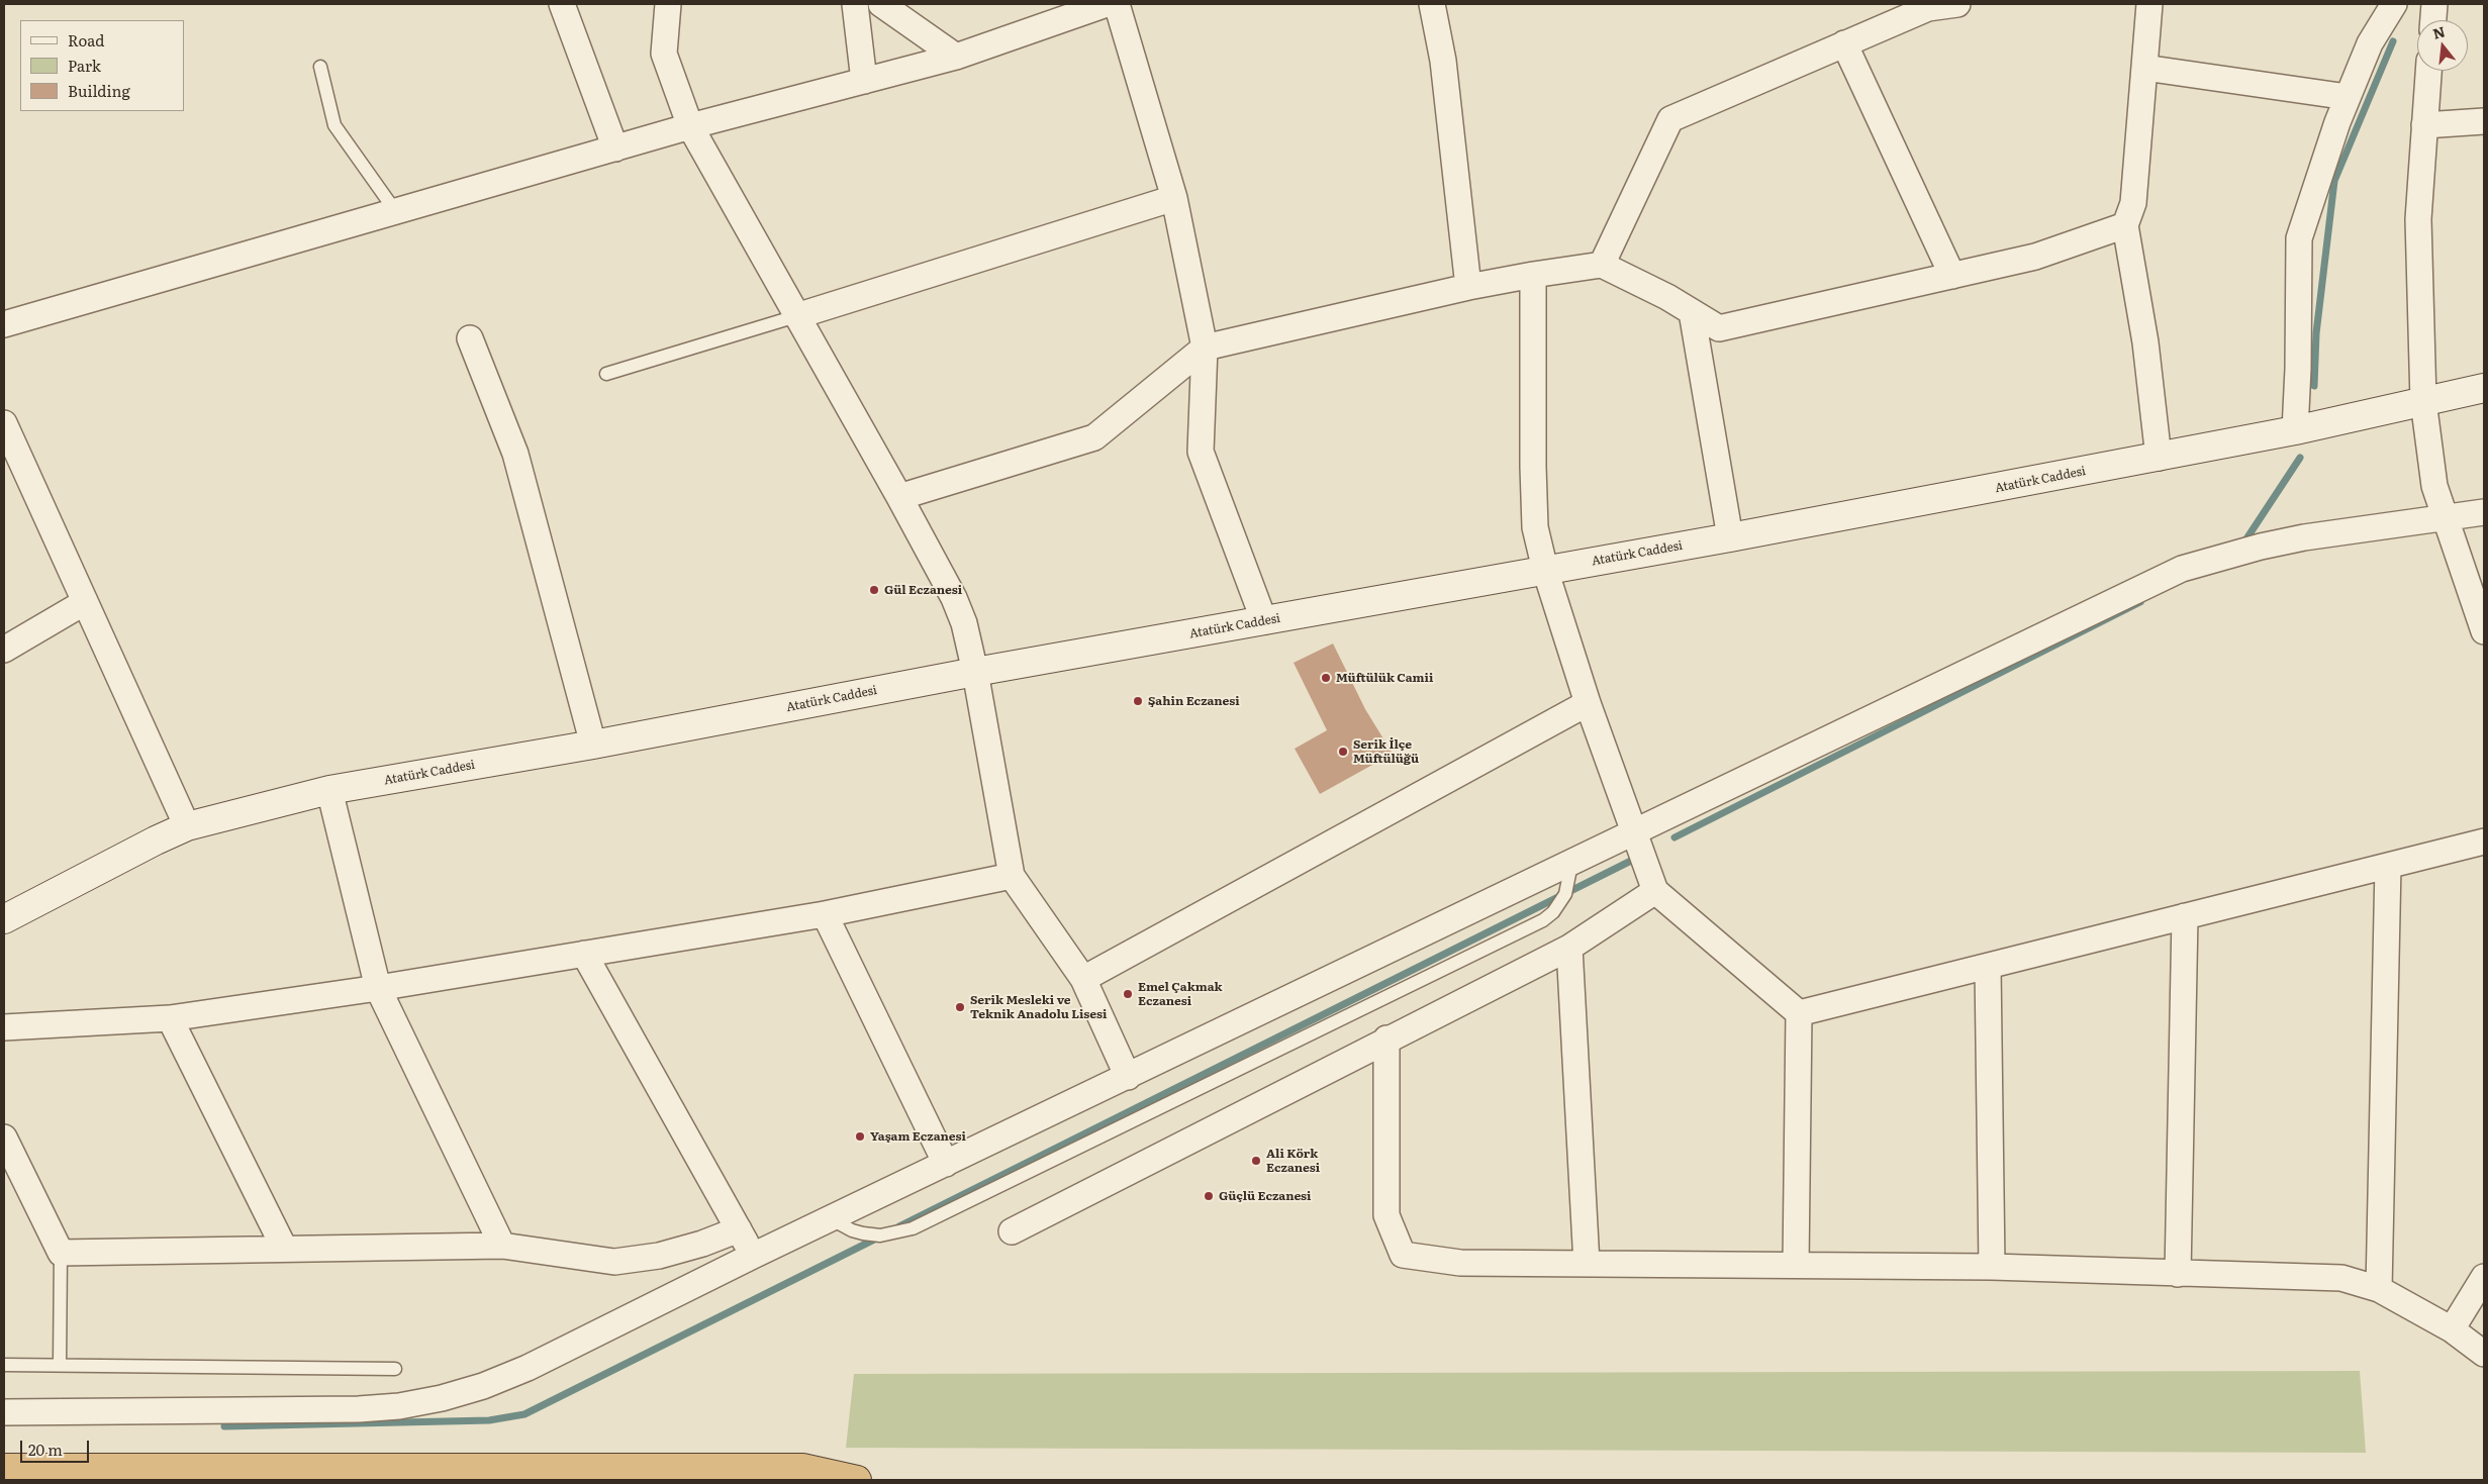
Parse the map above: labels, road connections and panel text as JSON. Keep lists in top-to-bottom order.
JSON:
{
  "streets": {
    "main road": ["Atatürk Caddesi"]
  },
  "places": [
    "Gül Eczanesi",
    "Müftülük Camii",
    "Şahin Eczanesi",
    "Serik İlçe Müftülüğü",
    "Emel Çakmak Eczanesi",
    "Serik Mesleki ve Teknik Anadolu Lisesi",
    "Yaşam Eczanesi",
    "Ali Körk Eczanesi",
    "Güçlü Eczanesi"
  ],
  "legend": ["Road", "Park", "Building"],
  "scale_bar": "20 m",
  "north": "top"
}
